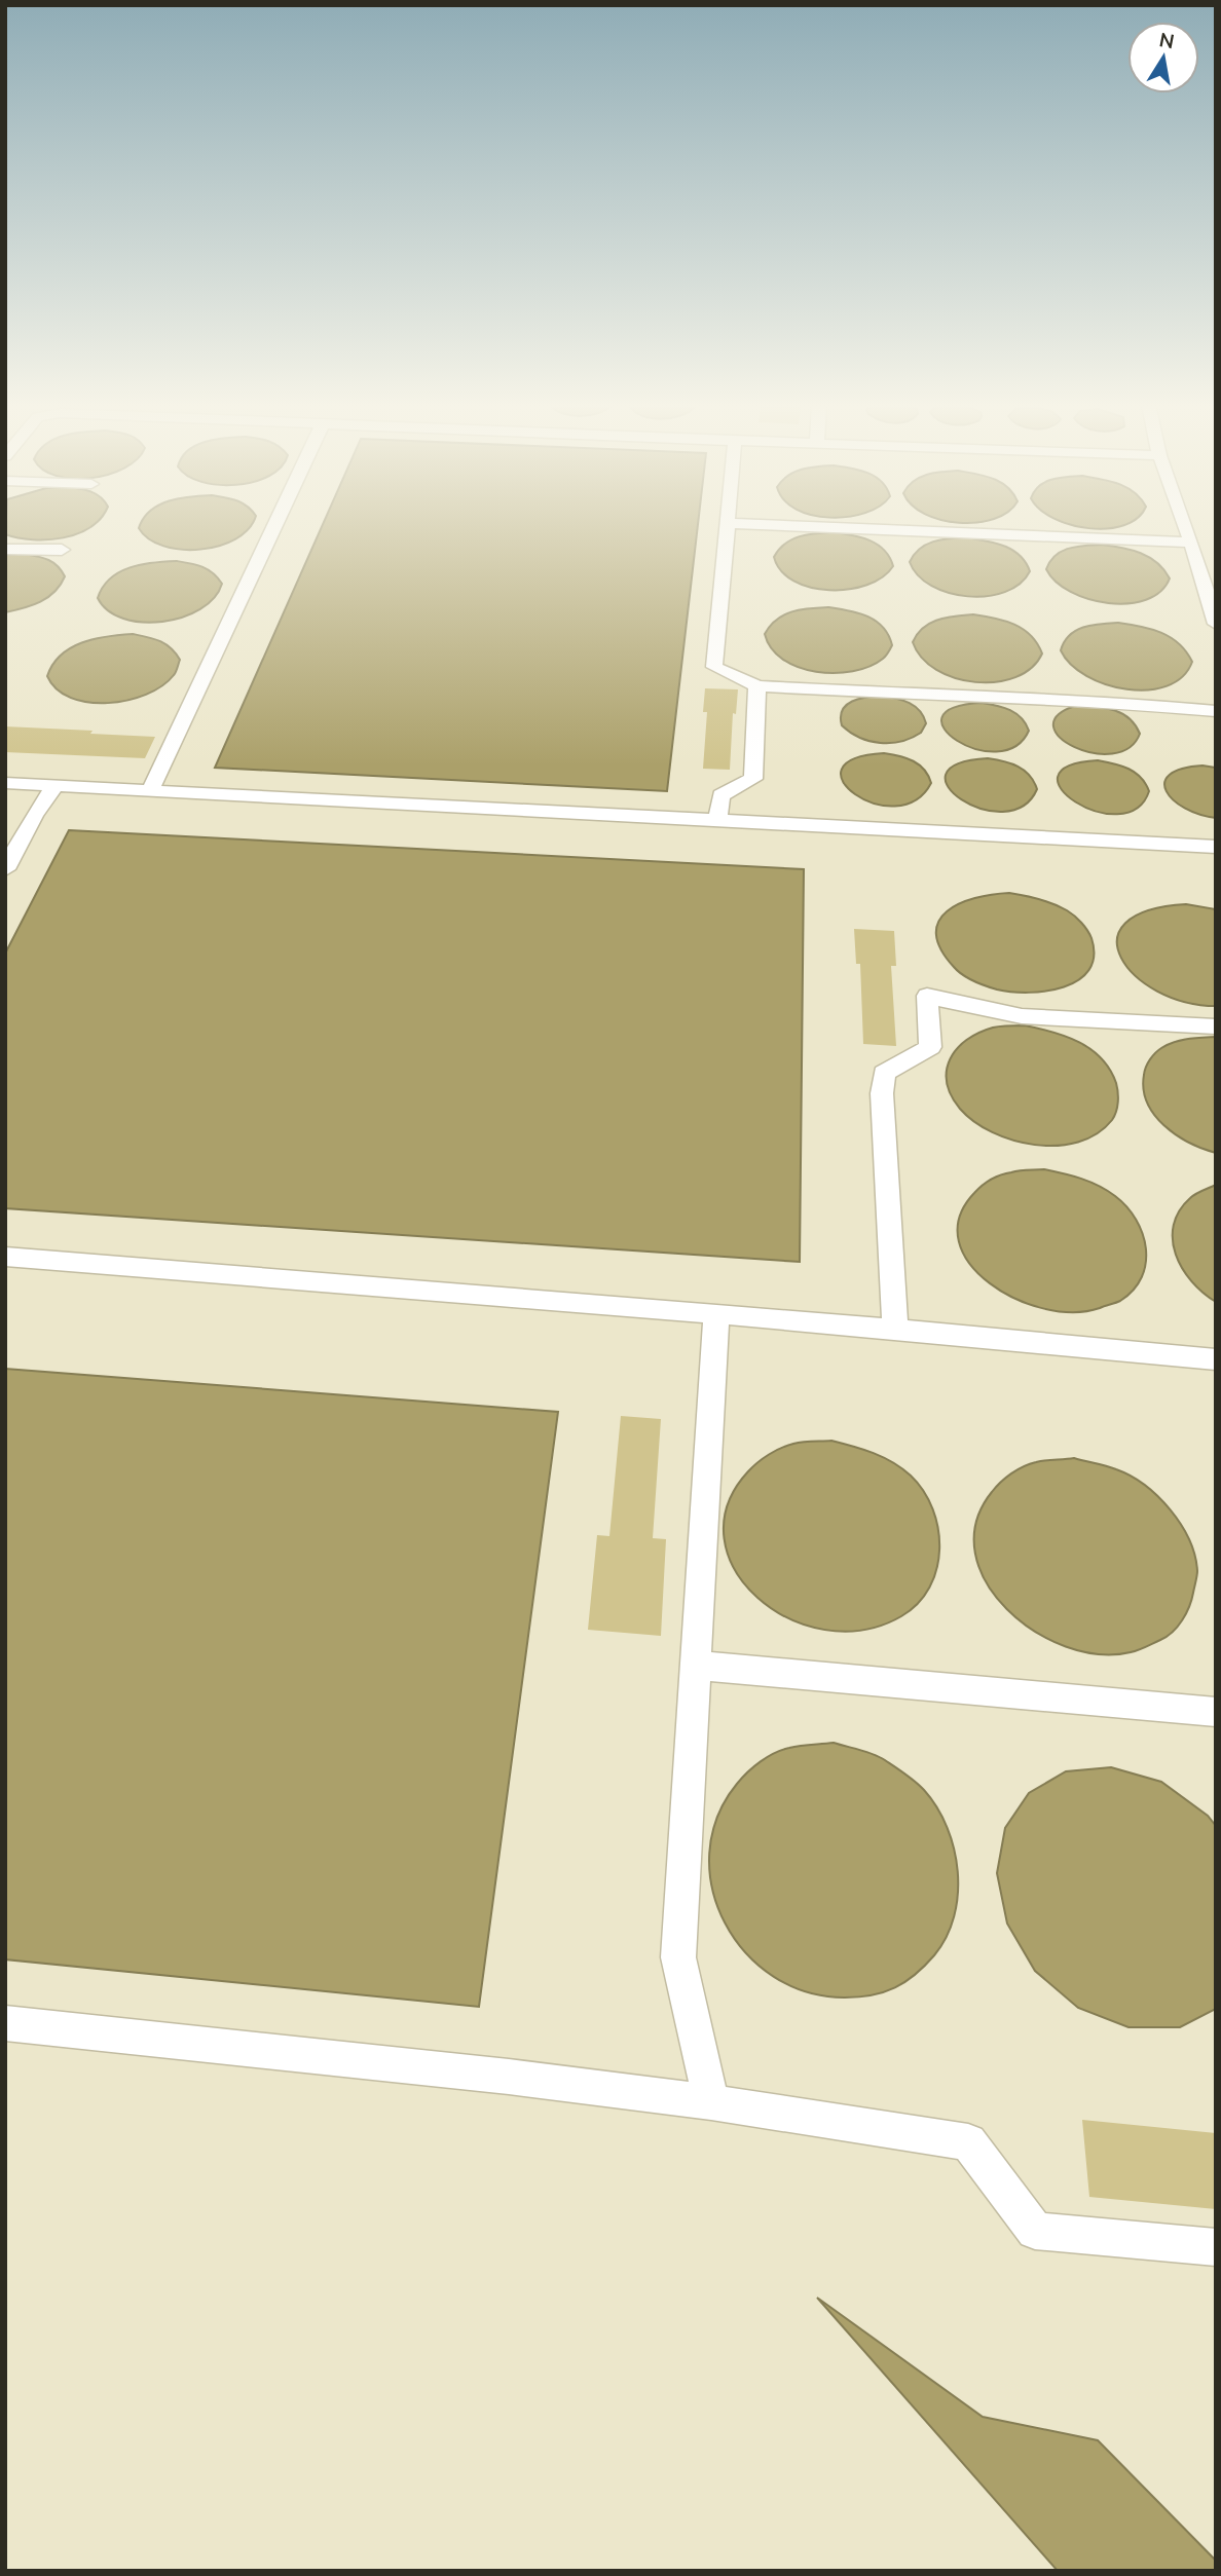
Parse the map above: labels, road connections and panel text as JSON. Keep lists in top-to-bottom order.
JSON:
{
  "north": "top"
}
